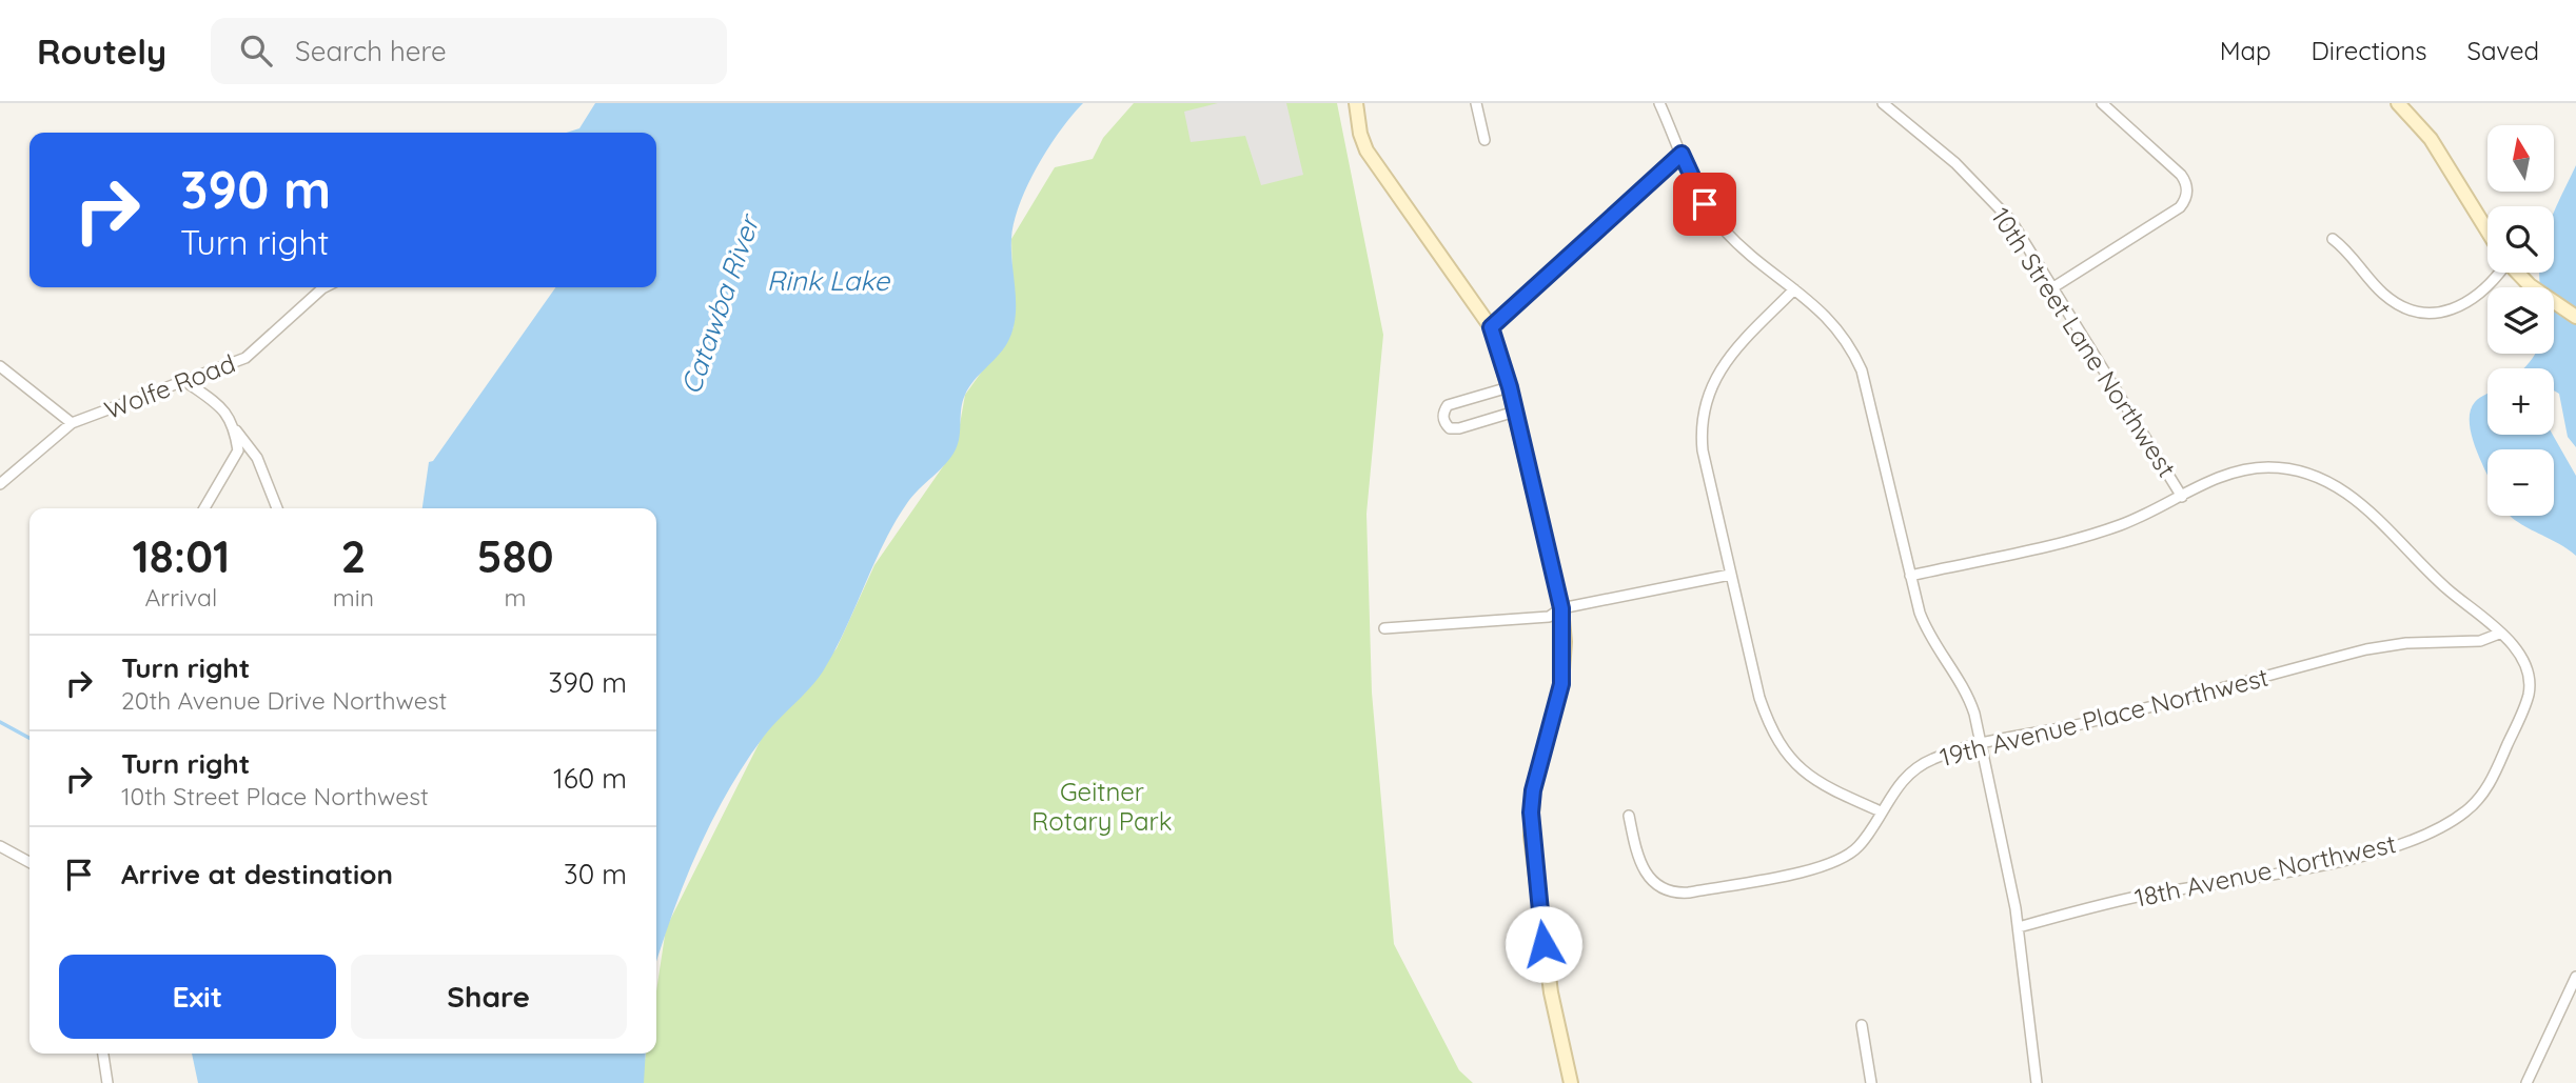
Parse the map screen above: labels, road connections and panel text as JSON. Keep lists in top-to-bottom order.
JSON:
{
  "streets": {
    "street": [
      "10th Street Lane Northwest",
      "Wolfe Road",
      "19th Avenue Place Northwest",
      "18th Avenue Northwest"
    ]
  },
  "crossings": [
    ["10th Street Lane Northwest", "18th Avenue Northwest"],
    ["19th Avenue Place Northwest", "18th Avenue Northwest"]
  ],
  "water": ["Rink Lake", "Catawba River"],
  "parks": ["Geitner Rotary Park"],
  "north": "top",
  "page": {
    "header": "Routely",
    "search": "Search here",
    "nav": ["Map", "Directions", "Saved"],
    "map_buttons": ["+", "−"],
    "turn": ["390 m", "Turn right"],
    "eta": [
      "18:01",
      "Arrival",
      "2",
      "min",
      "580",
      "m"
    ],
    "list": [
      {
        "name": "Turn right",
        "note": "20th Avenue Drive Northwest",
        "value": "390 m"
      },
      {
        "name": "Turn right",
        "note": "10th Street Place Northwest",
        "value": "160 m"
      },
      {
        "name": "Arrive at destination",
        "value": "30 m"
      }
    ],
    "buttons": ["Exit", "Share"]
  }
}
